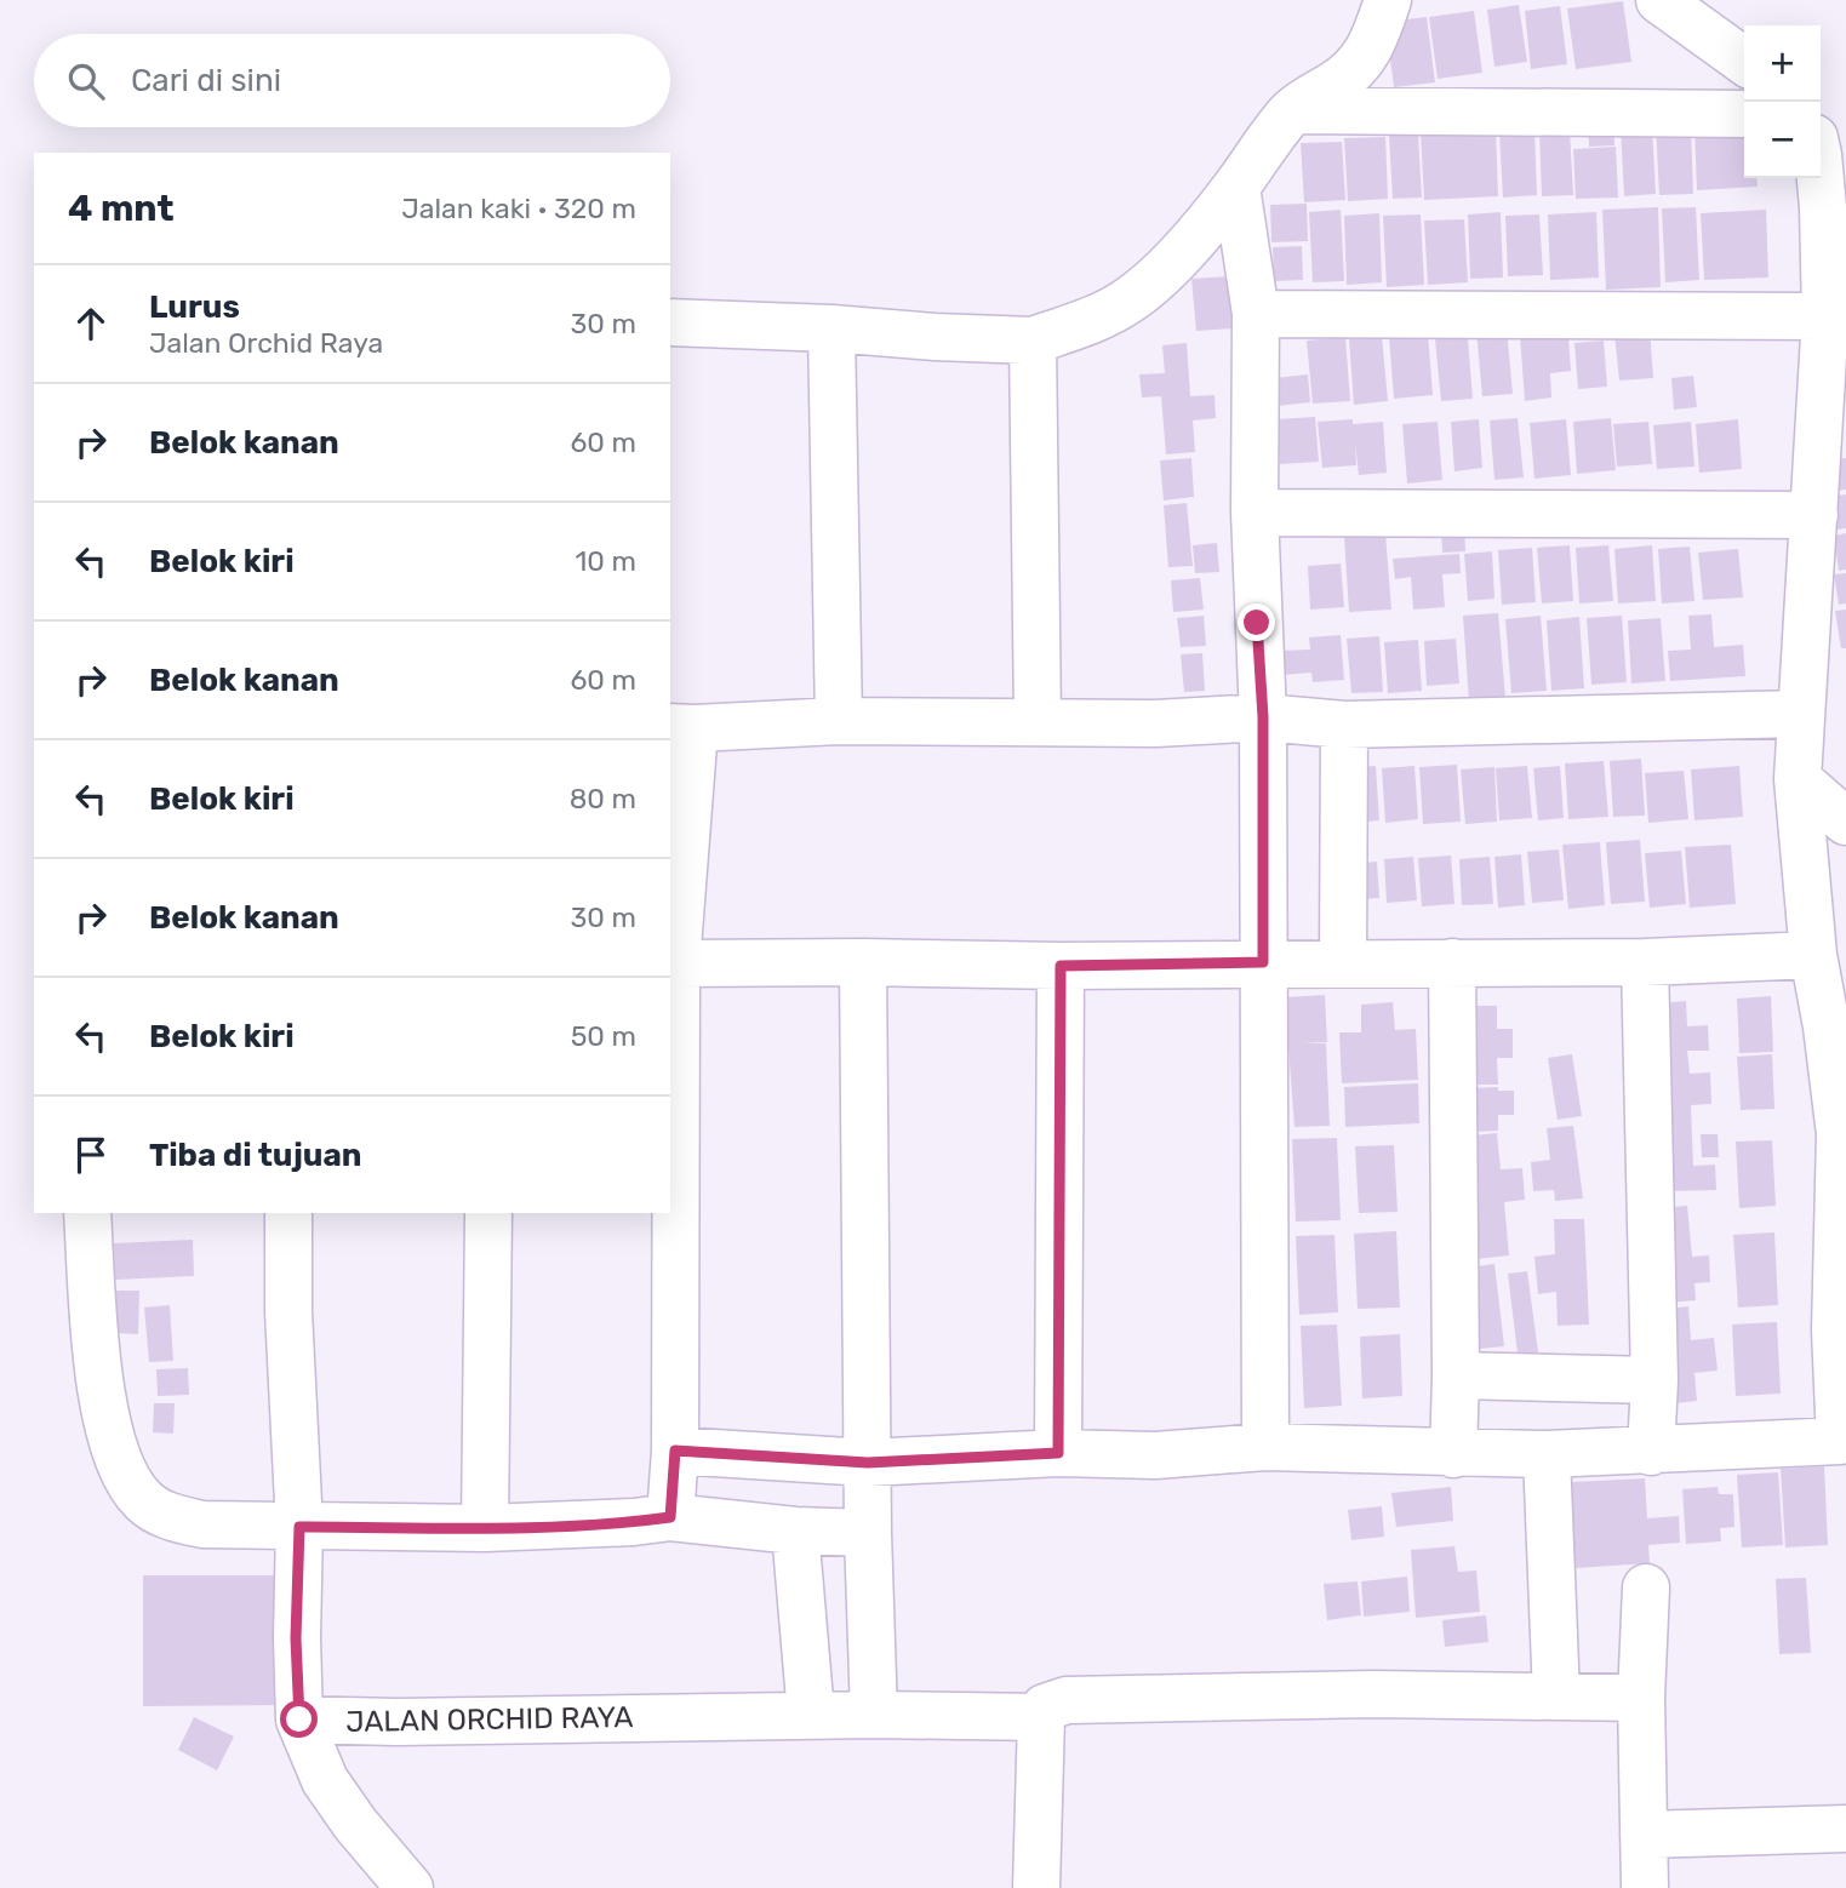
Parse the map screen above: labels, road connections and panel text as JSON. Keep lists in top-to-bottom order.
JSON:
{
  "streets": {
    "street": ["JALAN ORCHID RAYA"]
  },
  "page": {
    "map_buttons": ["+", "−"],
    "search": "Cari di sini",
    "heading": ["4 mnt", "Jalan kaki · 320 m"],
    "list": [
      ["Lurus", "Jalan Orchid Raya", "30 m"],
      ["Belok kanan", "60 m"],
      ["Belok kiri", "10 m"],
      ["Belok kanan", "60 m"],
      ["Belok kiri", "80 m"],
      ["Belok kanan", "30 m"],
      ["Belok kiri", "50 m"],
      "Tiba di tujuan"
    ]
  }
}
